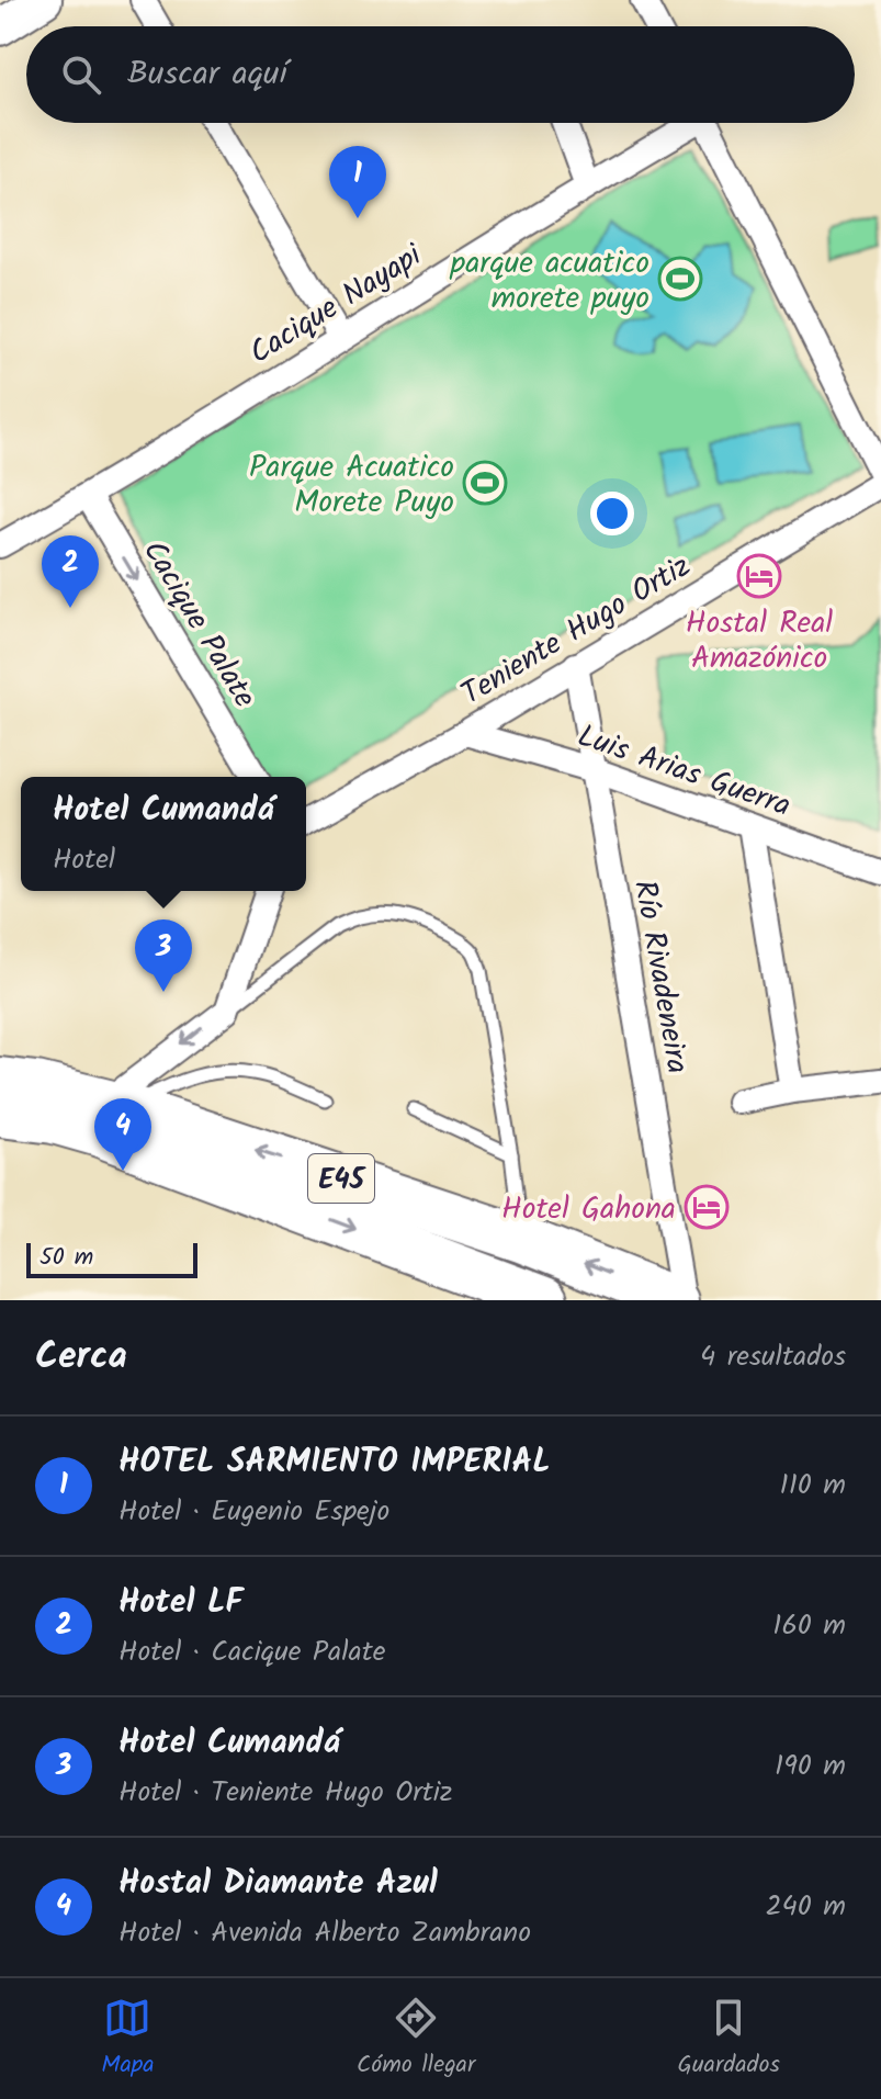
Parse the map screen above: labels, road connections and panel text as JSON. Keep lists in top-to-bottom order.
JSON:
{
  "streets": {
    "highway": ["E45"],
    "street": [
      "Cacique Nayapi",
      "Cacique Palate",
      "Teniente Hugo Ortiz",
      "Luis Arias Guerra",
      "Río Rivadeneira"
    ]
  },
  "crossings": [
    ["Cacique Nayapi", "Cacique Palate"],
    ["Teniente Hugo Ortiz", "Luis Arias Guerra"],
    ["Teniente Hugo Ortiz", "Río Rivadeneira"],
    ["Luis Arias Guerra", "Río Rivadeneira"]
  ],
  "one_way": ["Cacique Palate"],
  "places": {
    "sports": ["parque acuatico morete puyo", "Parque Acuatico Morete Puyo"],
    "hotel": ["Hostal Real Amazónico", "Hotel Gahona"]
  },
  "scale_bar": "50 m",
  "page": {
    "search": "Buscar aquí",
    "pins": [
      "1",
      "2",
      "3",
      "4"
    ],
    "popup": ["Hotel Cumandá", "Hotel"],
    "scale": "50 m",
    "heading": ["Cerca", "4 resultados"],
    "list": [
      {
        "mark": "1",
        "name": "HOTEL SARMIENTO IMPERIAL",
        "note": "Hotel · Eugenio Espejo",
        "value": "110 m"
      },
      {
        "mark": "2",
        "name": "Hotel LF",
        "note": "Hotel · Cacique Palate",
        "value": "160 m"
      },
      {
        "mark": "3",
        "name": "Hotel Cumandá",
        "note": "Hotel · Teniente Hugo Ortiz",
        "value": "190 m"
      },
      {
        "mark": "4",
        "name": "Hostal Diamante Azul",
        "note": "Hotel · Avenida Alberto Zambrano",
        "value": "240 m"
      }
    ],
    "nav": ["Mapa", "Cómo llegar", "Guardados"]
  }
}
